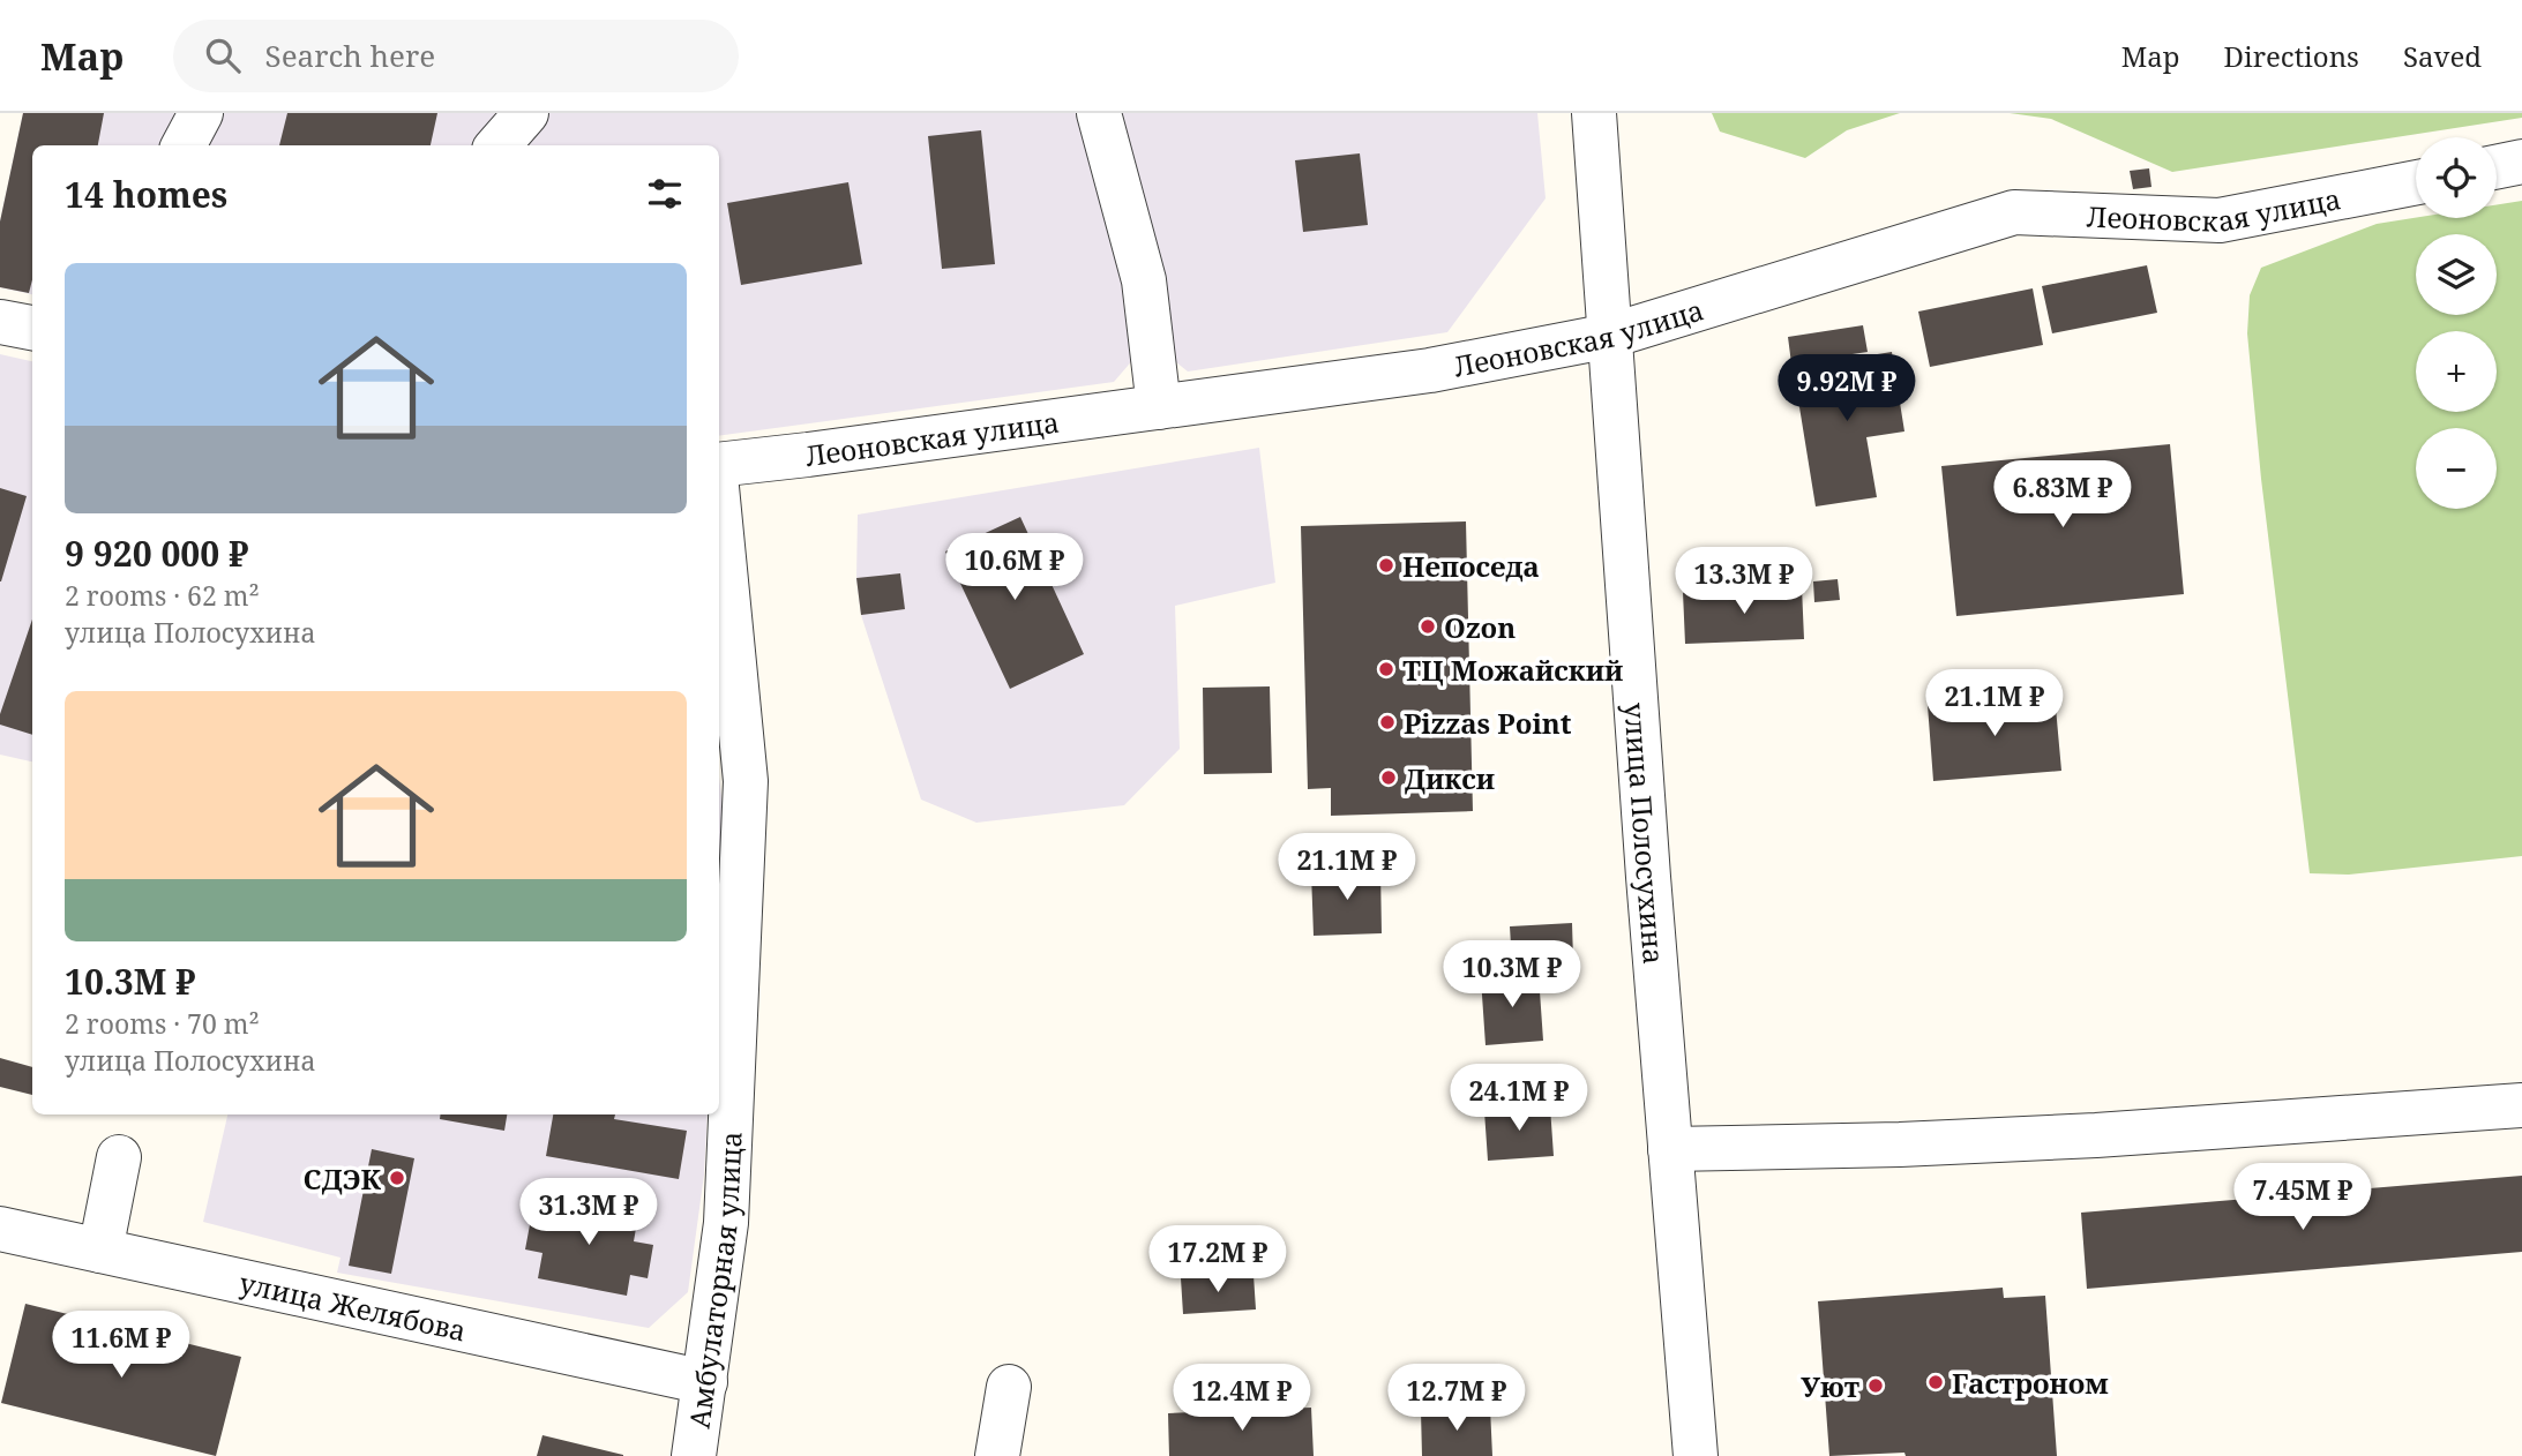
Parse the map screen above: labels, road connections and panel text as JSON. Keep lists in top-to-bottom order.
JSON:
{
  "streets": {
    "street": [
      "Леоновская улица",
      "улица Полосухина",
      "Амбулаторная улица",
      "улица Желябова"
    ]
  },
  "crossings": [
    ["Леоновская улица", "улица Полосухина"],
    ["Амбулаторная улица", "улица Желябова"]
  ],
  "places": [
    "Непоседа",
    "Ozon",
    "ТЦ Можайский",
    "Pizzas Point",
    "Дикси",
    "СДЭК",
    "Гастроном",
    "Уют"
  ],
  "page": {
    "header": "Map",
    "search": "Search here",
    "nav": ["Map", "Directions", "Saved"],
    "map_buttons": ["+", "−"],
    "heading": "14 homes",
    "list": [
      {
        "name": "9 920 000 ₽",
        "note": "2 rooms · 62 m² · улица Полосухина"
      },
      {
        "name": "10.3M ₽",
        "note": "2 rooms · 70 m² · улица Полосухина"
      }
    ],
    "price": [
      "9.92M ₽",
      "6.83M ₽",
      "10.6M ₽",
      "13.3M ₽",
      "21.1M ₽",
      "21.1M ₽",
      "10.3M ₽",
      "24.1M ₽",
      "7.45M ₽",
      "31.3M ₽",
      "17.2M ₽",
      "11.6M ₽",
      "12.4M ₽",
      "12.7M ₽"
    ]
  }
}
